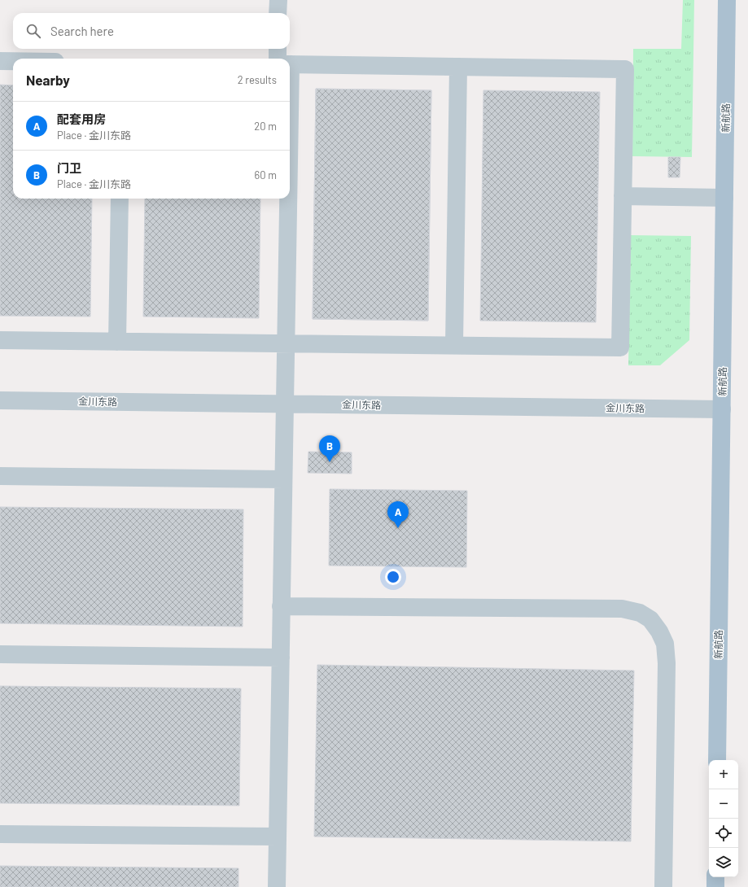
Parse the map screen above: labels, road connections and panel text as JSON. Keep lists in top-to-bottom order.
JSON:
{
  "streets": {
    "main road": ["新航路"],
    "street": ["金川东路"]
  },
  "crossings": [
    ["新航路", "金川东路"]
  ],
  "page": {
    "search": "Search here",
    "heading": ["Nearby", "2 results"],
    "list": [
      {
        "mark": "A",
        "name": "配套用房",
        "note": "Place · 金川东路",
        "value": "20 m"
      },
      {
        "mark": "B",
        "name": "门卫",
        "note": "Place · 金川东路",
        "value": "60 m"
      }
    ],
    "pins": ["B", "A"],
    "map_buttons": ["+", "−"]
  }
}
